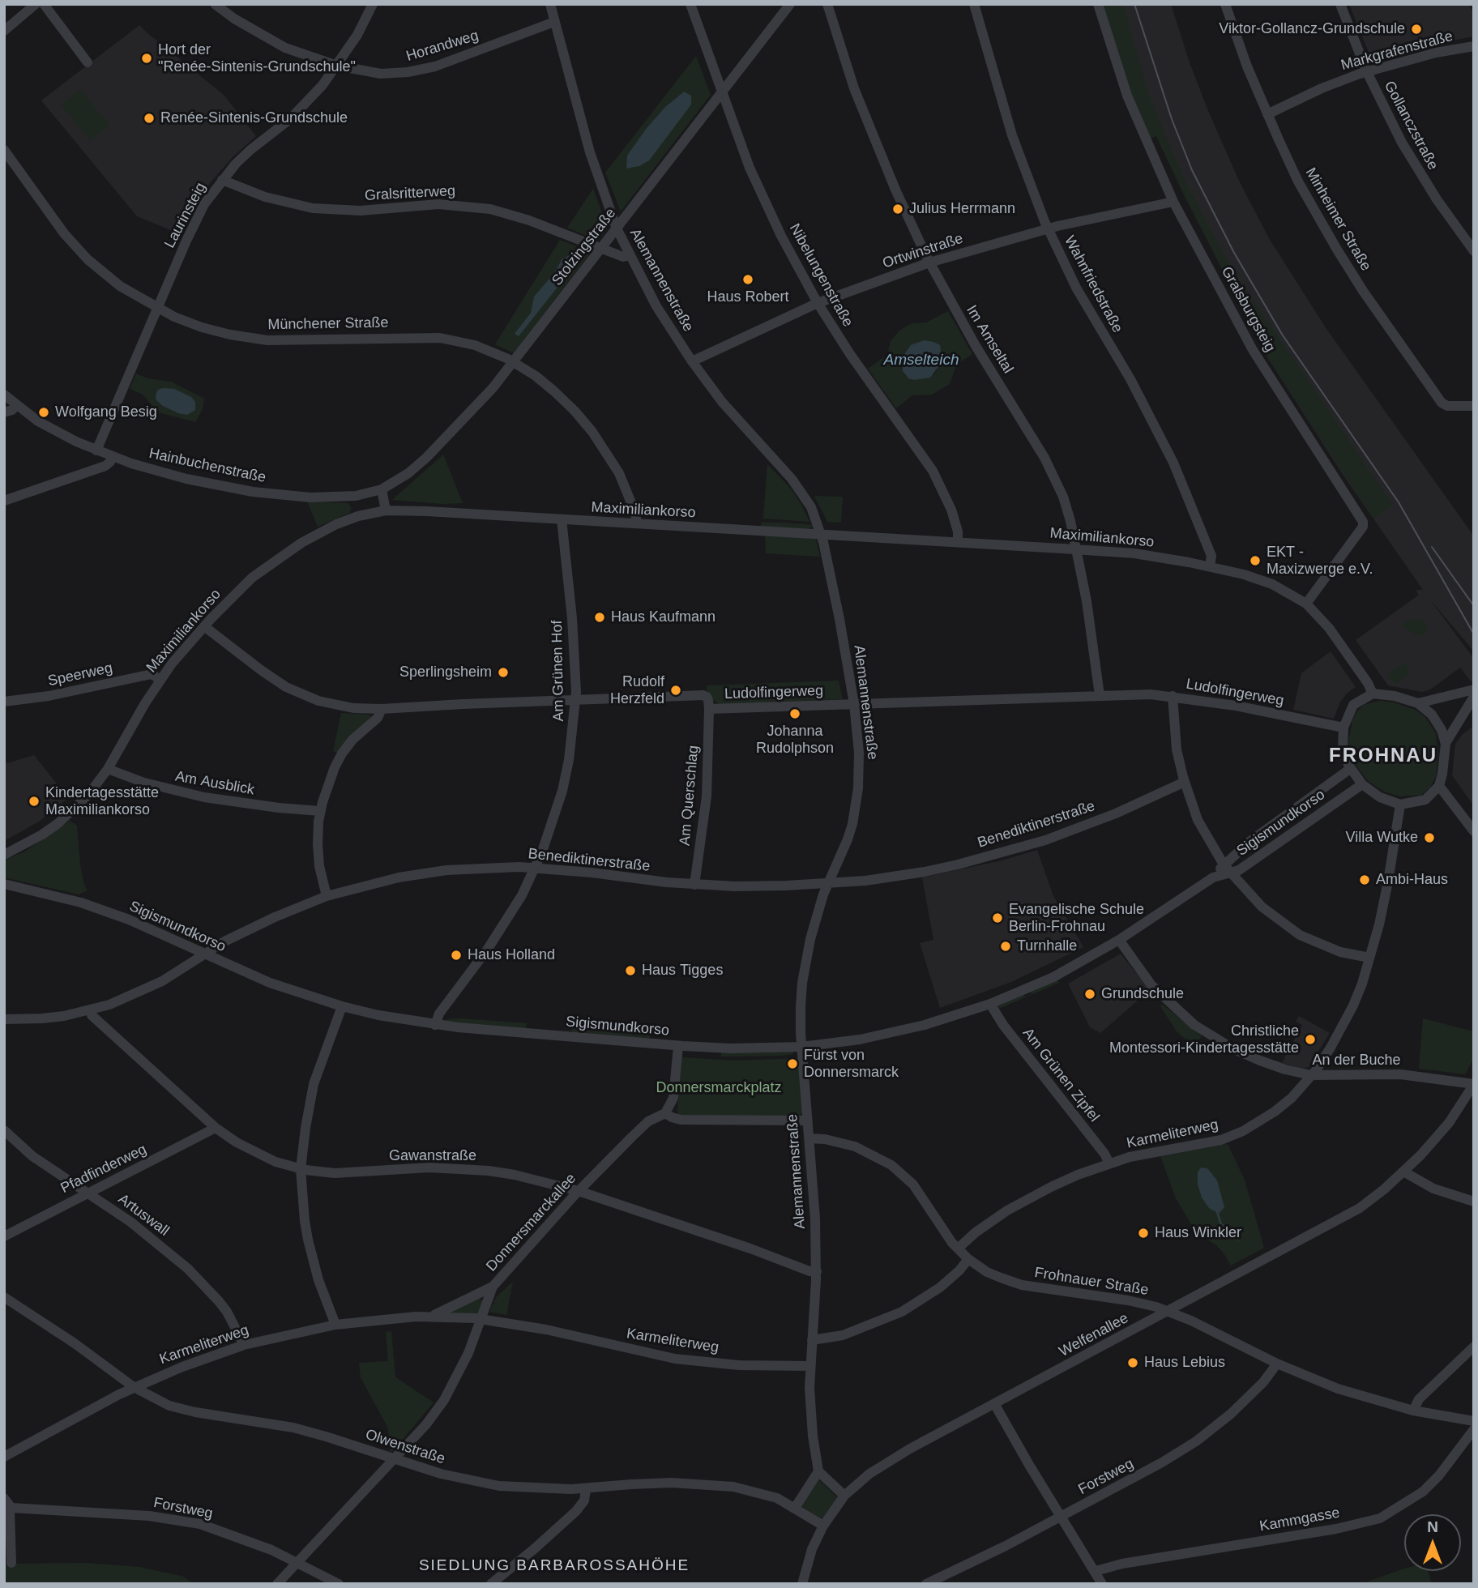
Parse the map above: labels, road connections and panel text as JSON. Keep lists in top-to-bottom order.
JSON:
{
  "streets": {
    "street": [
      "Horandweg",
      "Markgrafenstraße",
      "Gollanczstraße",
      "Gralsritterweg",
      "Laurinsteig",
      "Minheimer Straße",
      "Stolzingstraße",
      "Ortwinstraße",
      "Nibelungenstraße",
      "Alemannenstraße",
      "Wahnfriedstraße",
      "Gralsburgsteig",
      "Münchener Straße",
      "Im Amseltal",
      "Hainbuchenstraße",
      "Maximiliankorso",
      "Am Grünen Hof",
      "Speerweg",
      "Ludolfingerweg",
      "Am Ausblick",
      "Am Querschlag",
      "Sigismundkorso",
      "Benediktinerstraße",
      "An der Buche",
      "Am Grünen Zipfel",
      "Karmeliterweg",
      "Gawanstraße",
      "Pfadfinderweg",
      "Artuswall",
      "Donnersmarckallee",
      "Frohnauer Straße",
      "Welfenallee",
      "Olwenstraße",
      "Forstweg",
      "Kammgasse"
    ]
  },
  "crossings": [
    ["Horandweg", "Laurinsteig"],
    ["Horandweg", "Alemannenstraße"],
    ["Markgrafenstraße", "Gollanczstraße"],
    ["Markgrafenstraße", "Minheimer Straße"],
    ["Gralsritterweg", "Laurinsteig"],
    ["Gralsritterweg", "Stolzingstraße"],
    ["Gralsritterweg", "Alemannenstraße"],
    ["Laurinsteig", "Münchener Straße"],
    ["Laurinsteig", "Hainbuchenstraße"],
    ["Stolzingstraße", "Nibelungenstraße"],
    ["Stolzingstraße", "Alemannenstraße"],
    ["Stolzingstraße", "Münchener Straße"],
    ["Stolzingstraße", "Hainbuchenstraße"],
    ["Ortwinstraße", "Nibelungenstraße"],
    ["Ortwinstraße", "Alemannenstraße"],
    ["Ortwinstraße", "Wahnfriedstraße"],
    ["Ortwinstraße", "Gralsburgsteig"],
    ["Ortwinstraße", "Im Amseltal"],
    ["Nibelungenstraße", "Maximiliankorso"],
    ["Alemannenstraße", "Maximiliankorso"],
    ["Alemannenstraße", "Ludolfingerweg"],
    ["Alemannenstraße", "Sigismundkorso"],
    ["Alemannenstraße", "Benediktinerstraße"],
    ["Alemannenstraße", "Karmeliterweg"],
    ["Alemannenstraße", "Gawanstraße"],
    ["Alemannenstraße", "Frohnauer Straße"],
    ["Wahnfriedstraße", "Maximiliankorso"],
    ["Gralsburgsteig", "Maximiliankorso"],
    ["Münchener Straße", "Maximiliankorso"],
    ["Im Amseltal", "Maximiliankorso"],
    ["Im Amseltal", "Ludolfingerweg"],
    ["Maximiliankorso", "Am Grünen Hof"],
    ["Maximiliankorso", "Speerweg"],
    ["Maximiliankorso", "Ludolfingerweg"],
    ["Maximiliankorso", "Am Ausblick"],
    ["Maximiliankorso", "Sigismundkorso"],
    ["Maximiliankorso", "Karmeliterweg"],
    ["Am Grünen Hof", "Ludolfingerweg"],
    ["Am Grünen Hof", "Sigismundkorso"],
    ["Am Grünen Hof", "Benediktinerstraße"],
    ["Ludolfingerweg", "Am Querschlag"],
    ["Ludolfingerweg", "Sigismundkorso"],
    ["Ludolfingerweg", "Karmeliterweg"],
    ["Am Querschlag", "Benediktinerstraße"],
    ["Sigismundkorso", "Benediktinerstraße"],
    ["Sigismundkorso", "An der Buche"],
    ["Sigismundkorso", "Am Grünen Zipfel"],
    ["Sigismundkorso", "Karmeliterweg"],
    ["Benediktinerstraße", "Gawanstraße"],
    ["An der Buche", "Karmeliterweg"],
    ["An der Buche", "Welfenallee"],
    ["Am Grünen Zipfel", "Karmeliterweg"],
    ["Karmeliterweg", "Artuswall"],
    ["Karmeliterweg", "Donnersmarckallee"],
    ["Karmeliterweg", "Frohnauer Straße"],
    ["Karmeliterweg", "Olwenstraße"],
    ["Gawanstraße", "Pfadfinderweg"],
    ["Gawanstraße", "Donnersmarckallee"],
    ["Pfadfinderweg", "Artuswall"],
    ["Donnersmarckallee", "Olwenstraße"],
    ["Donnersmarckallee", "Forstweg"],
    ["Frohnauer Straße", "Welfenallee"],
    ["Frohnauer Straße", "Forstweg"],
    ["Welfenallee", "Olwenstraße"]
  ],
  "districts": ["FROHNAU", "SIEDLUNG BARBAROSSAHÖHE"],
  "water": ["Amselteich"],
  "parks": ["Donnersmarckplatz"],
  "places": [
    "Viktor-Gollancz-Grundschule",
    "Hort der \"Renée-Sintenis-Grundschule\"",
    "Renée-Sintenis-Grundschule",
    "Julius Herrmann",
    "Haus Robert",
    "Wolfgang Besig",
    "EKT - Maxizwerge e.V.",
    "Haus Kaufmann",
    "Sperlingsheim",
    "Rudolf Herzfeld",
    "Johanna Rudolphson",
    "Kindertagesstätte Maximiliankorso",
    "Villa Wutke",
    "Ambi-Haus",
    "Evangelische Schule Berlin-Frohnau",
    "Turnhalle",
    "Haus Holland",
    "Haus Tigges",
    "Grundschule",
    "Christliche Montessori-Kindertagesstätte",
    "Fürst von Donnersmarck",
    "Haus Winkler",
    "Haus Lebius"
  ],
  "north": "top"
}
